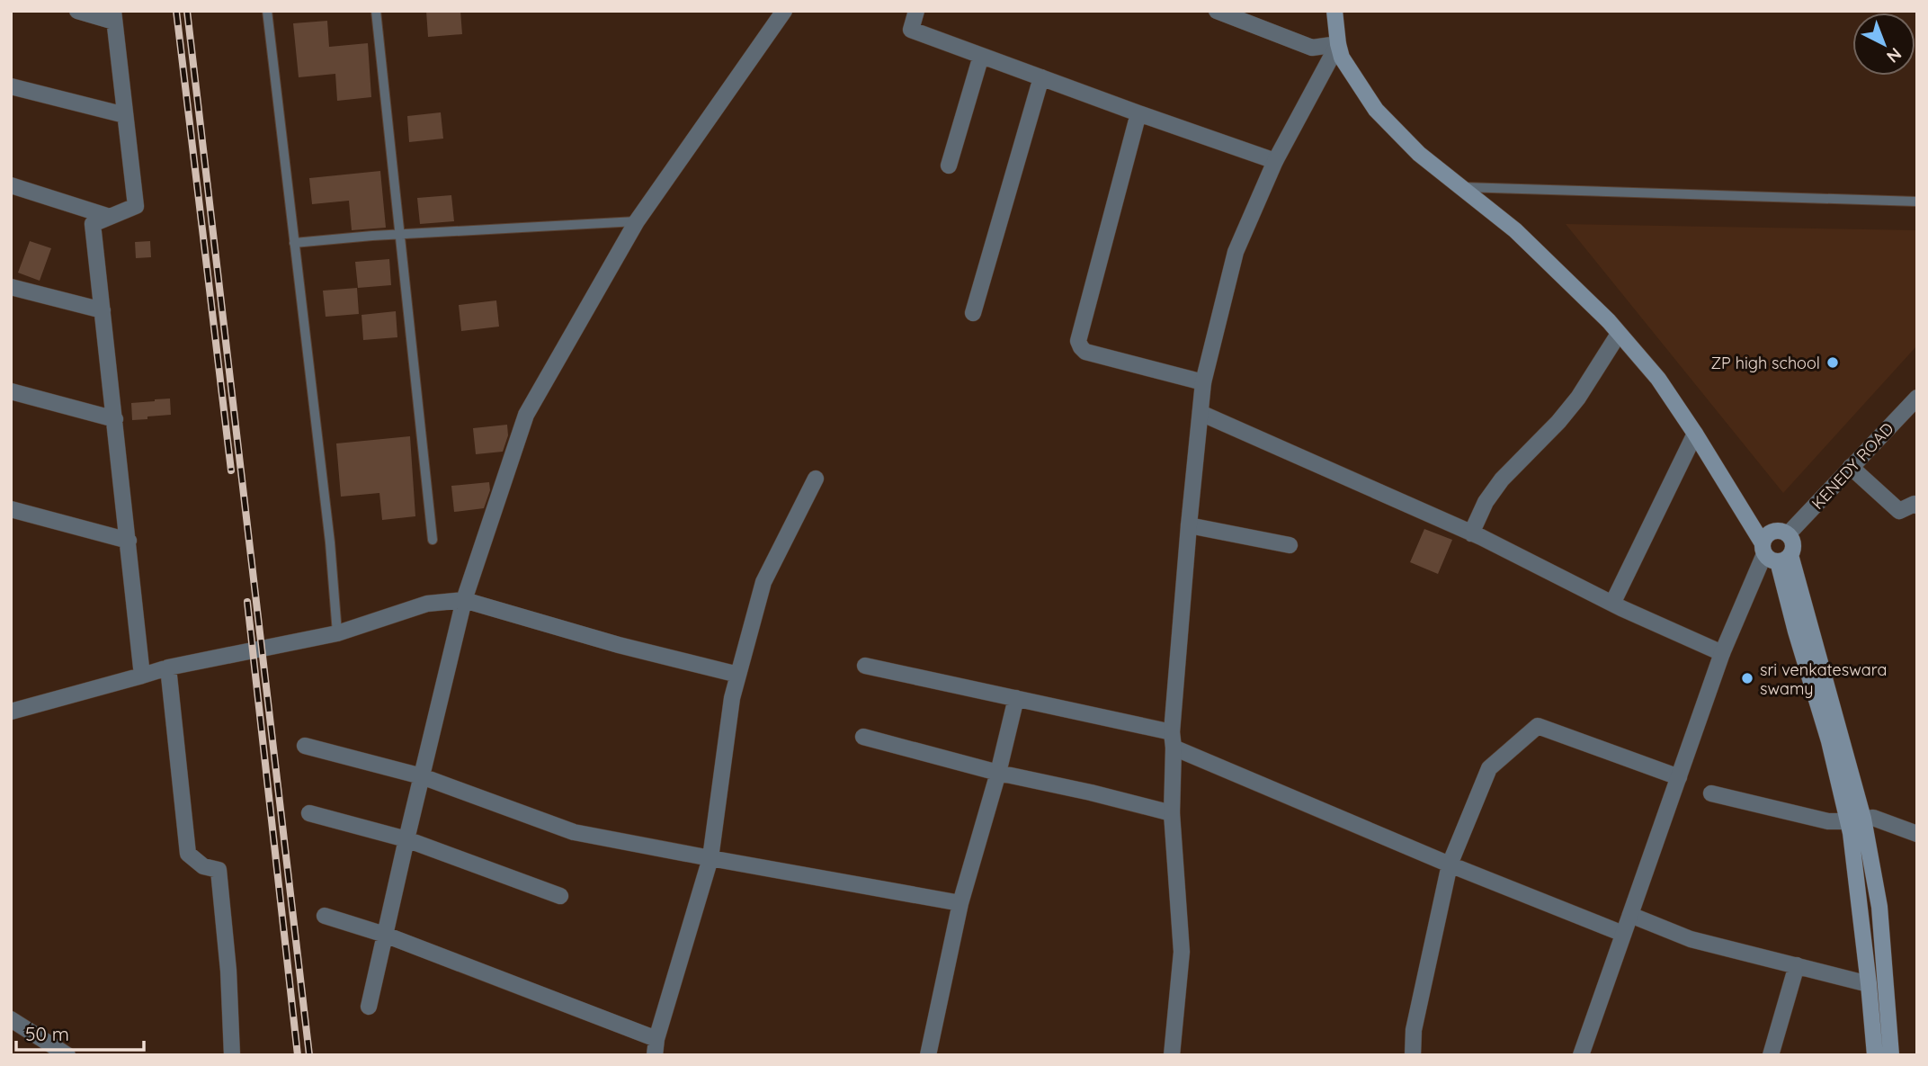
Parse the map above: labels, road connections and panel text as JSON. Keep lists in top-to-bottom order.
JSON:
{
  "streets": {
    "street": ["KENEDY ROAD"]
  },
  "places": ["ZP high school", "sri venkateswara swamy"],
  "scale_bar": "50 m",
  "north": "bottom right"
}
